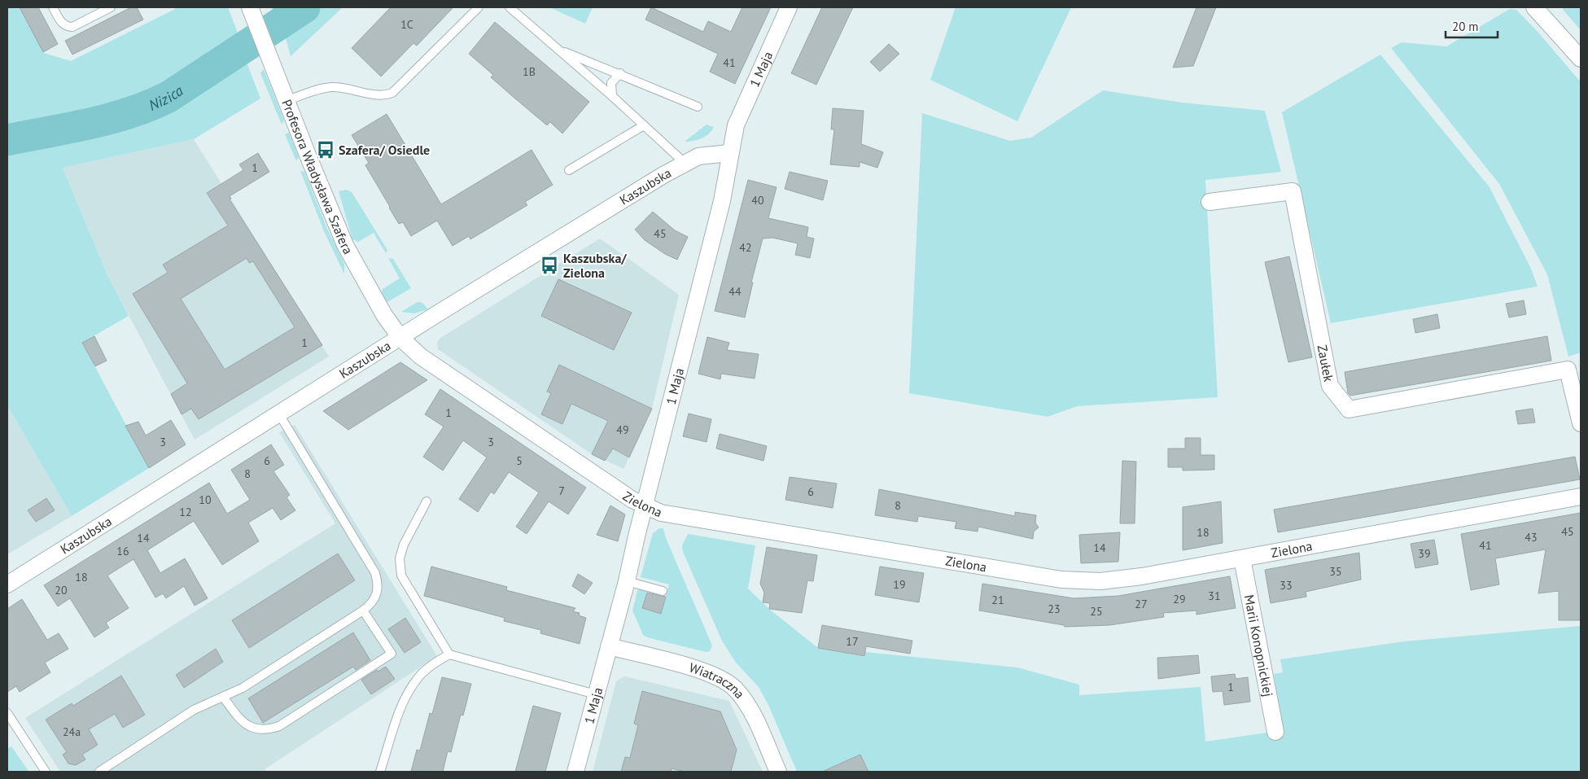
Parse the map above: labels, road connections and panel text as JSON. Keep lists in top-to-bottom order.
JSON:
{
  "streets": {
    "street": [
      "1 Maja",
      "Profesora Władysława Szafera",
      "Kaszubska",
      "Zaułek",
      "Zielona",
      "Marii Konopnickiej",
      "Wiatraczna"
    ]
  },
  "crossings": [
    ["1 Maja", "Kaszubska"],
    ["1 Maja", "Zielona"],
    ["1 Maja", "Wiatraczna"],
    ["Profesora Władysława Szafera", "Kaszubska"],
    ["Profesora Władysława Szafera", "Zielona"],
    ["Kaszubska", "Zielona"],
    ["Zielona", "Marii Konopnickiej"]
  ],
  "water": ["Nizica"],
  "places": {
    "bus stop": ["Szafera/ Osiedle", "Kaszubska/ Zielona"]
  },
  "house_numbers": [
    "1C",
    "41",
    "1B",
    "1",
    "40",
    "45",
    "42",
    "44",
    "1",
    "1",
    "49",
    "3",
    "3",
    "6",
    "5",
    "8",
    "7",
    "6",
    "10",
    "8",
    "12",
    "45",
    "18",
    "43",
    "14",
    "41",
    "14",
    "16",
    "39",
    "35",
    "18",
    "19",
    "33",
    "20",
    "31",
    "29",
    "21",
    "27",
    "23",
    "25",
    "17",
    "1",
    "24a"
  ],
  "scale_bar": "20 m"
}
